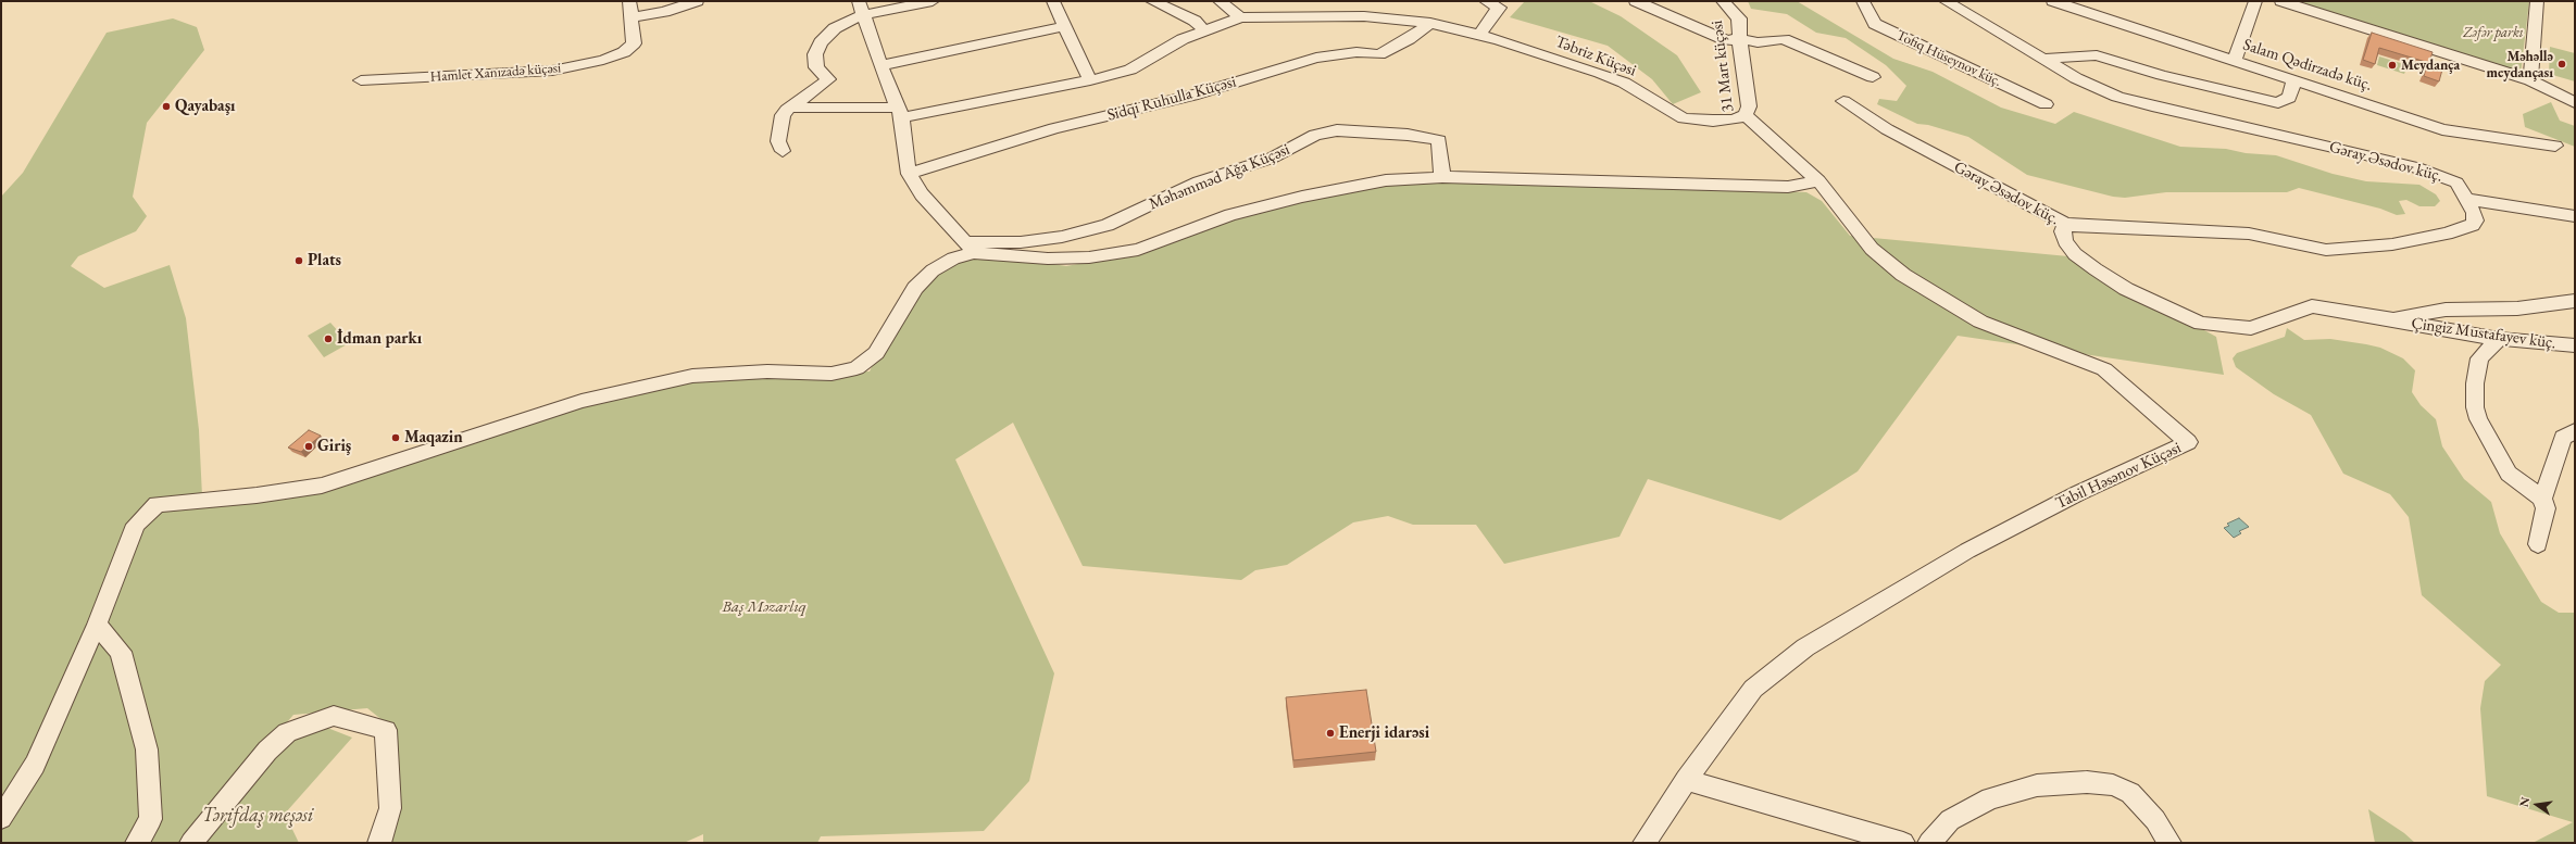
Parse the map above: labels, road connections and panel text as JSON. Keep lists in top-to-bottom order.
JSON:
{
  "streets": {
    "street": [
      "Təbriz Küçəsi",
      "Tofiq Hüseynov küç.",
      "Salam Qədirzadə küç.",
      "31 Mart küçəsi",
      "Hamlet Xanızadə küçəsi",
      "Sidqi Ruhulla Küçəsi",
      "Gəray Əsədov küç.",
      "Məhəmməd Ağa Küçəsi",
      "Çingiz Mustafayev küç.",
      "Tabil Həsənov Küçəsi"
    ]
  },
  "crossings": [
    ["Təbriz Küçəsi", "31 Mart küçəsi"],
    ["Təbriz Küçəsi", "Sidqi Ruhulla Küçəsi"],
    ["31 Mart küçəsi", "Tabil Həsənov Küçəsi"],
    ["Gəray Əsədov küç.", "Çingiz Mustafayev küç."]
  ],
  "parks": ["Zəfər parkı", "Baş Məzarlıq", "Tərifdaş meşəsi"],
  "places": [
    "Məhəllə meydançası",
    "Meydança",
    "Qayabaşı",
    "Plats",
    "İdman parkı",
    "Maqazin",
    "Giriş",
    "Enerji idarəsi"
  ],
  "north": "left"
}
